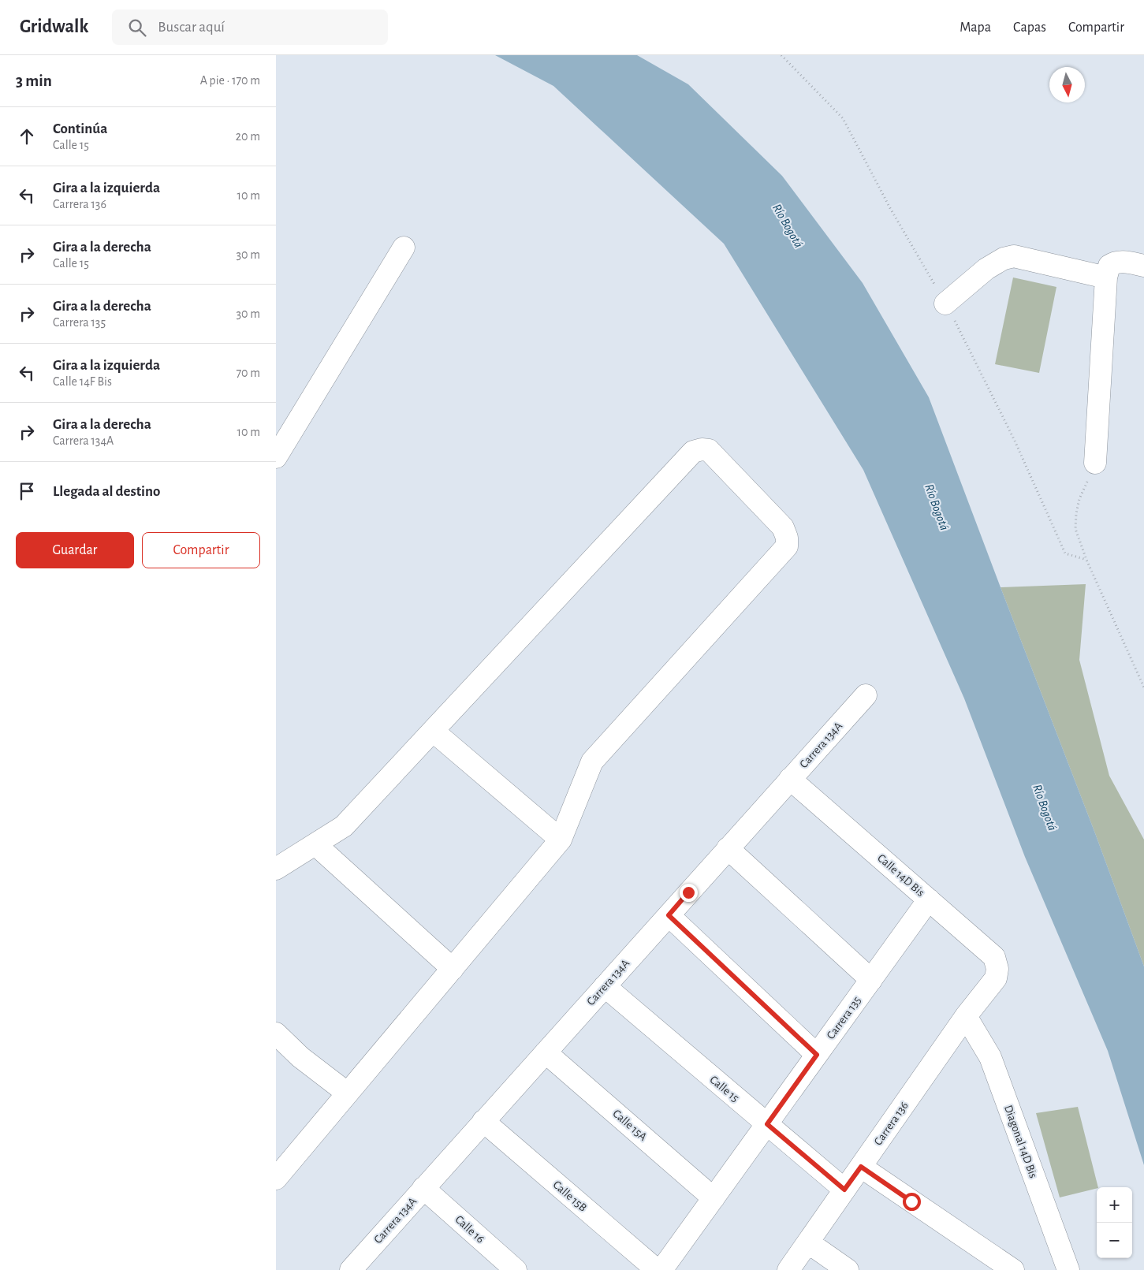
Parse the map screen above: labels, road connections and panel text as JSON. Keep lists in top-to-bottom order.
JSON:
{
  "streets": {
    "street": [
      "Carrera 134A",
      "Calle 14D Bis",
      "Carrera 135",
      "Calle 15",
      "Carrera 136",
      "Calle 15A",
      "Diagonal 14D Bis",
      "Calle 15B",
      "Calle 16"
    ]
  },
  "crossings": [
    ["Carrera 134A", "Calle 14D Bis"],
    ["Carrera 134A", "Calle 15"],
    ["Carrera 134A", "Calle 15A"],
    ["Carrera 134A", "Calle 15B"],
    ["Carrera 134A", "Calle 16"],
    ["Calle 14D Bis", "Carrera 135"],
    ["Calle 14D Bis", "Carrera 136"],
    ["Carrera 135", "Calle 15"],
    ["Carrera 135", "Calle 15A"],
    ["Calle 15", "Carrera 136"],
    ["Carrera 136", "Diagonal 14D Bis"]
  ],
  "water": ["Río Bogotá"],
  "north": "bottom",
  "page": {
    "header": "Gridwalk",
    "search": "Buscar aquí",
    "nav": ["Mapa", "Capas", "Compartir"],
    "heading": ["3 min", "A pie · 170 m"],
    "list": [
      ["Continúa", "Calle 15", "20 m"],
      ["Gira a la izquierda", "Carrera 136", "10 m"],
      ["Gira a la derecha", "Calle 15", "30 m"],
      ["Gira a la derecha", "Carrera 135", "30 m"],
      ["Gira a la izquierda", "Calle 14F Bis", "70 m"],
      ["Gira a la derecha", "Carrera 134A", "10 m"],
      "Llegada al destino"
    ],
    "buttons": ["Guardar", "Compartir"],
    "map_buttons": ["+", "−"]
  }
}
